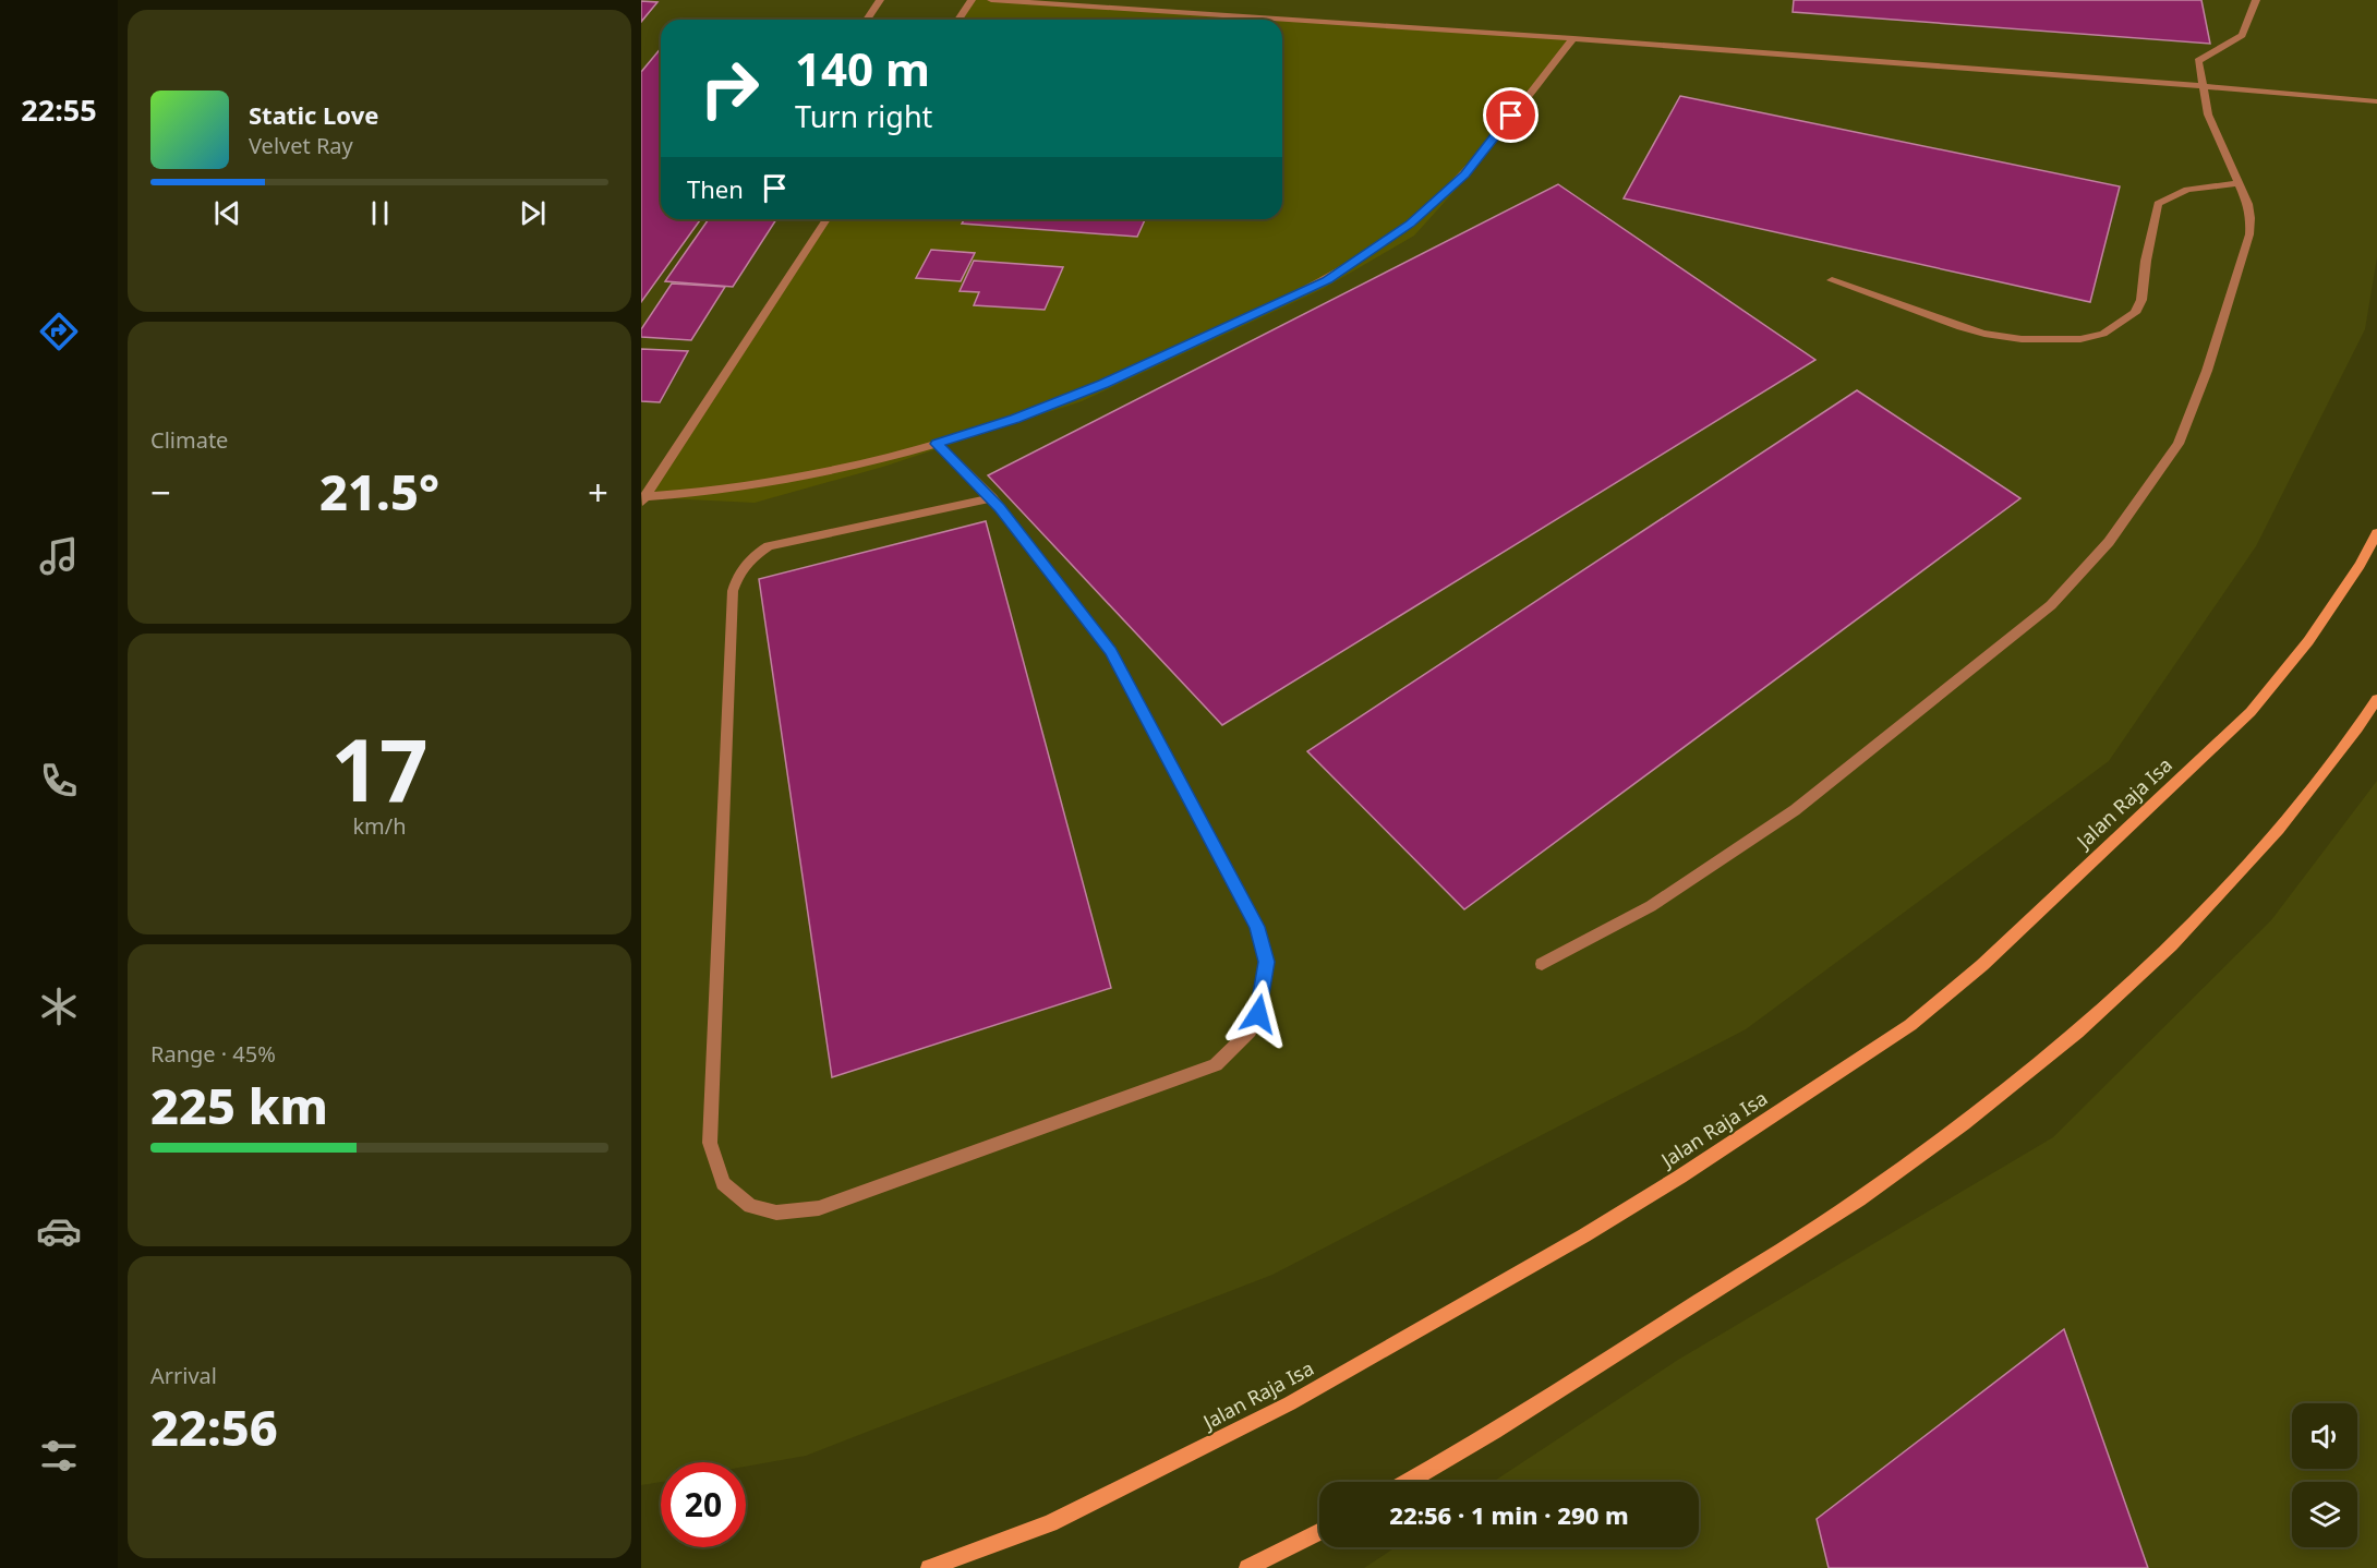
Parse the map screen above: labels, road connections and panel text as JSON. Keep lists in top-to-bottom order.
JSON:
{
  "streets": {
    "main road": ["Jalan Raja Isa"]
  },
  "page": {
    "tabs": "22:55",
    "turn": ["140 m", "Turn right"],
    "song": ["Static Love", "Velvet Ray"],
    "then": "Then",
    "tile": [
      "Climate",
      ["17", "km/h"],
      ["Range · 45%", "225 km"],
      ["Arrival", "22:56"]
    ],
    "heat": ["−", "21.5°", "+"],
    "limit": "20",
    "trip": "22:56 · 1 min · 290 m"
  }
}
